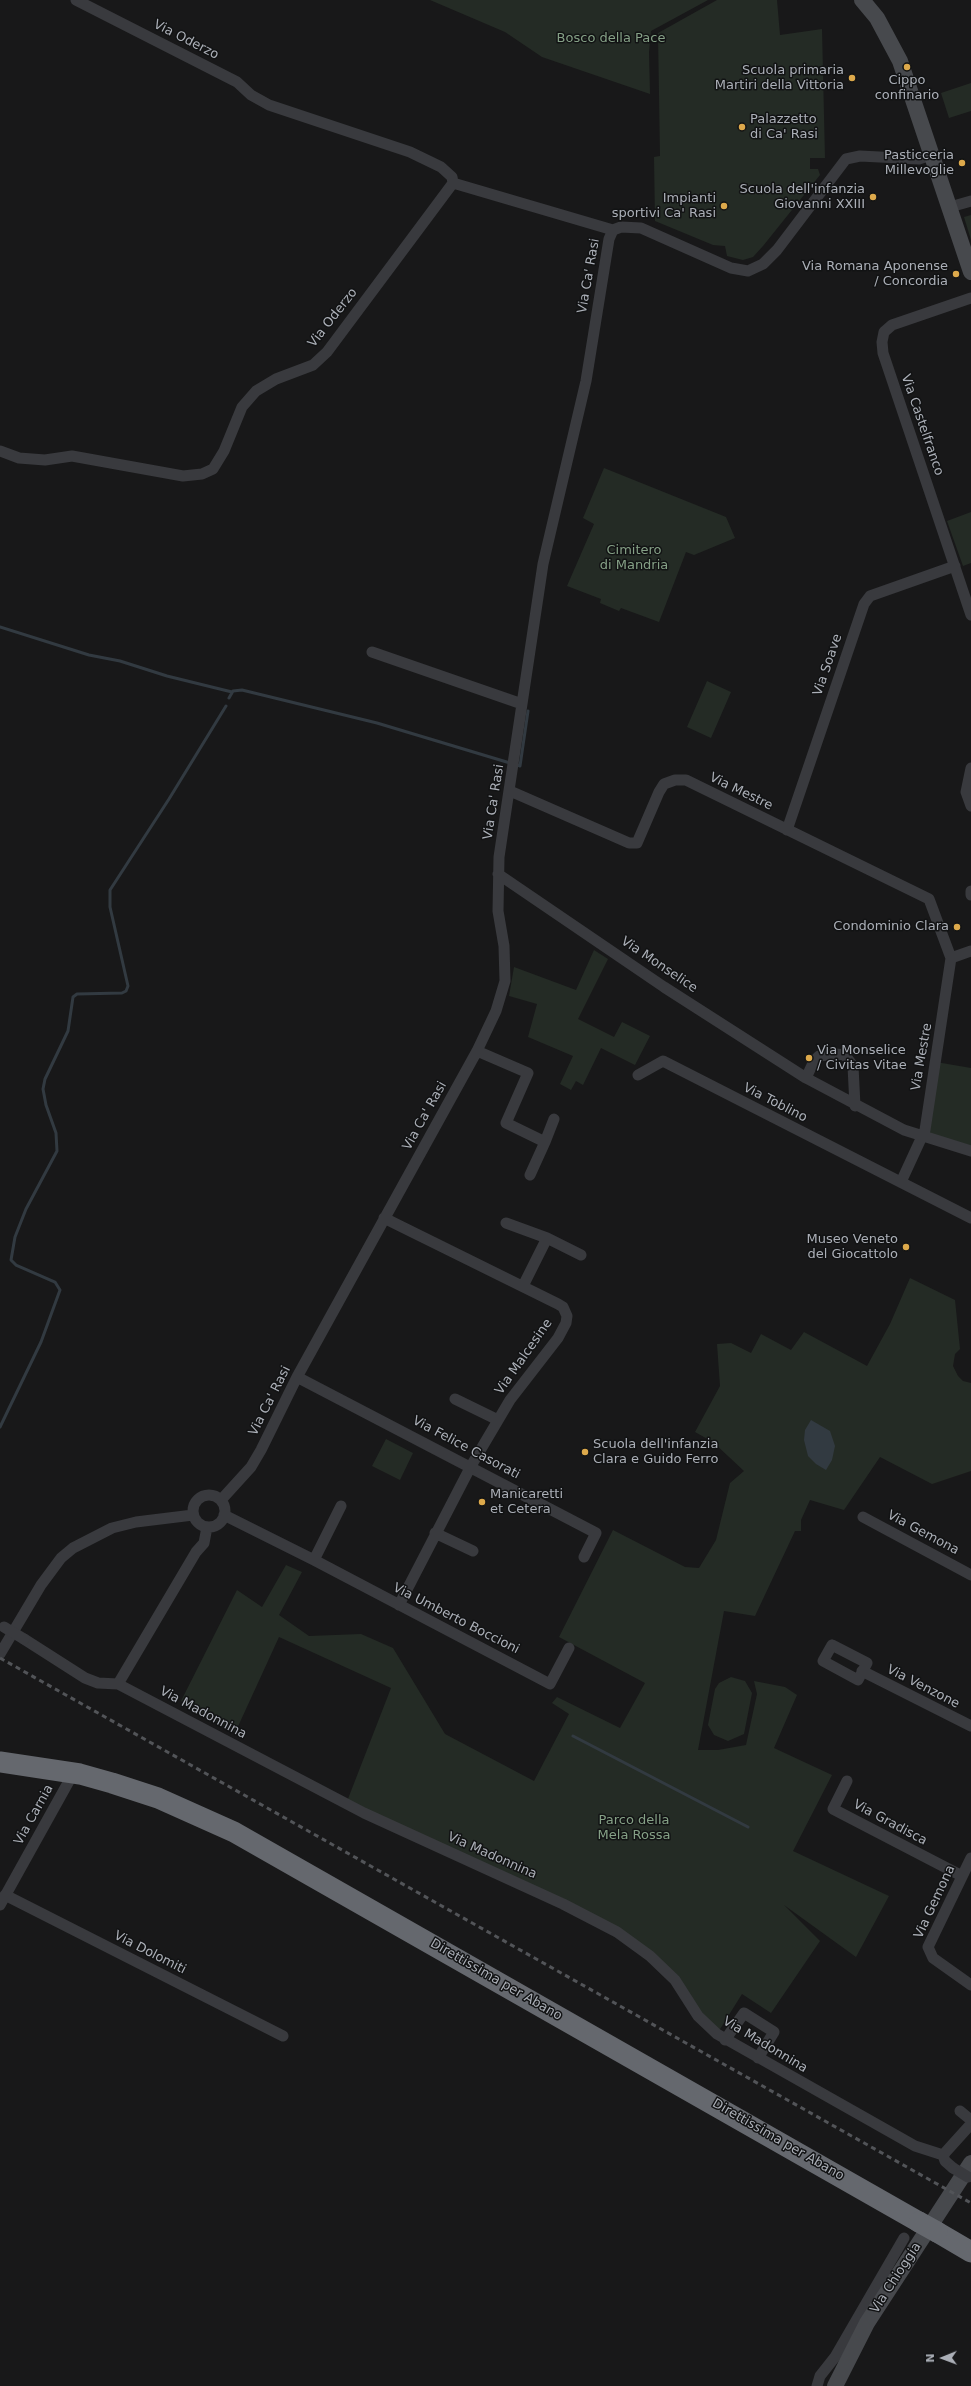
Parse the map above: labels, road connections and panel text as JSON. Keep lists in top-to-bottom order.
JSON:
{
  "streets": {
    "highway": ["Direttissima per Abano"],
    "street": [
      "Via Oderzo",
      "Via Ca' Rasi",
      "Via Castelfranco",
      "Via Soave",
      "Via Mestre",
      "Via Monselice",
      "Via Toblino",
      "Via Malcesine",
      "Via Felice Casorati",
      "Via Gemona",
      "Via Umberto Boccioni",
      "Via Venzone",
      "Via Madonnina",
      "Via Carnia",
      "Via Gradisca",
      "Via Dolomiti",
      "Via Chioggia"
    ]
  },
  "crossings": [
    ["Via Ca' Rasi", "Via Mestre"],
    ["Via Ca' Rasi", "Via Monselice"],
    ["Via Ca' Rasi", "Via Malcesine"],
    ["Via Ca' Rasi", "Via Felice Casorati"],
    ["Via Ca' Rasi", "Via Umberto Boccioni"],
    ["Via Castelfranco", "Via Soave"],
    ["Via Soave", "Via Mestre"],
    ["Via Mestre", "Via Monselice"],
    ["Via Malcesine", "Via Felice Casorati"],
    ["Via Malcesine", "Via Umberto Boccioni"],
    ["Via Gemona", "Via Gradisca"],
    ["Via Madonnina", "Via Chioggia"],
    ["Via Carnia", "Via Dolomiti"]
  ],
  "parks": ["Bosco della Pace", "Cimitero di Mandria", "Parco della Mela Rossa"],
  "places": [
    "Cippo confinario",
    "Scuola primaria Martiri della Vittoria",
    "Palazzetto di Ca' Rasi",
    "Pasticceria Millevoglie",
    "Scuola dell'infanzia Giovanni XXIII",
    "Impianti sportivi Ca' Rasi",
    "Via Romana Aponense / Concordia",
    "Condominio Clara",
    "Via Monselice / Civitas Vitae",
    "Museo Veneto del Giocattolo",
    "Scuola dell'infanzia Clara e Guido Ferro",
    "Manicaretti et Cetera"
  ],
  "north": "left"
}
